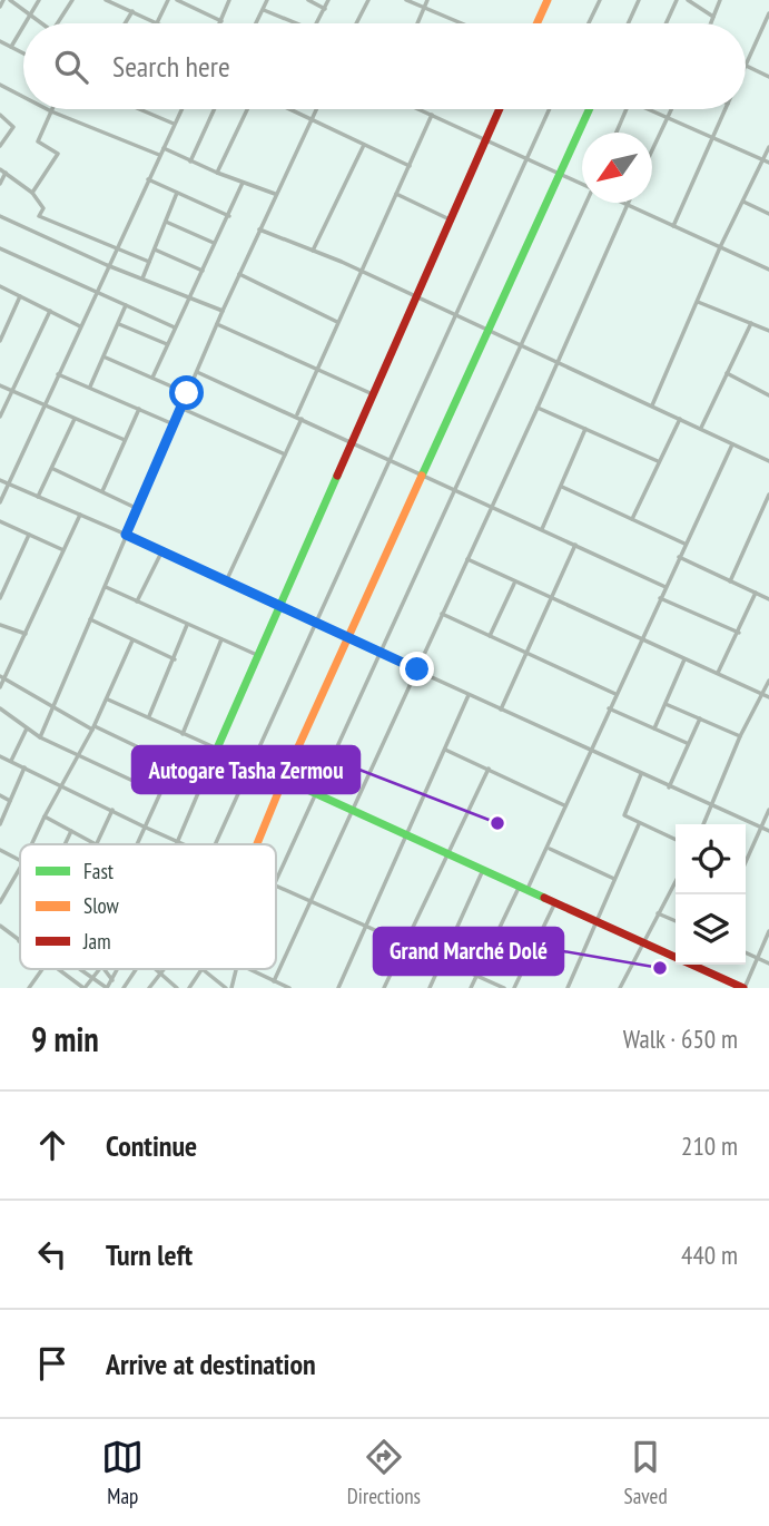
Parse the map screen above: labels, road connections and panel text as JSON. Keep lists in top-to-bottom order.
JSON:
{
  "places": ["Autogare Tasha Zermou", "Grand Marché Dolé"],
  "legend": ["Fast", "Slow", "Jam"],
  "north": "bottom left",
  "page": {
    "search": "Search here",
    "heading": ["9 min", "Walk · 650 m"],
    "list": [
      ["Continue", "210 m"],
      ["Turn left", "440 m"],
      "Arrive at destination"
    ],
    "nav": ["Map", "Directions", "Saved"]
  }
}
